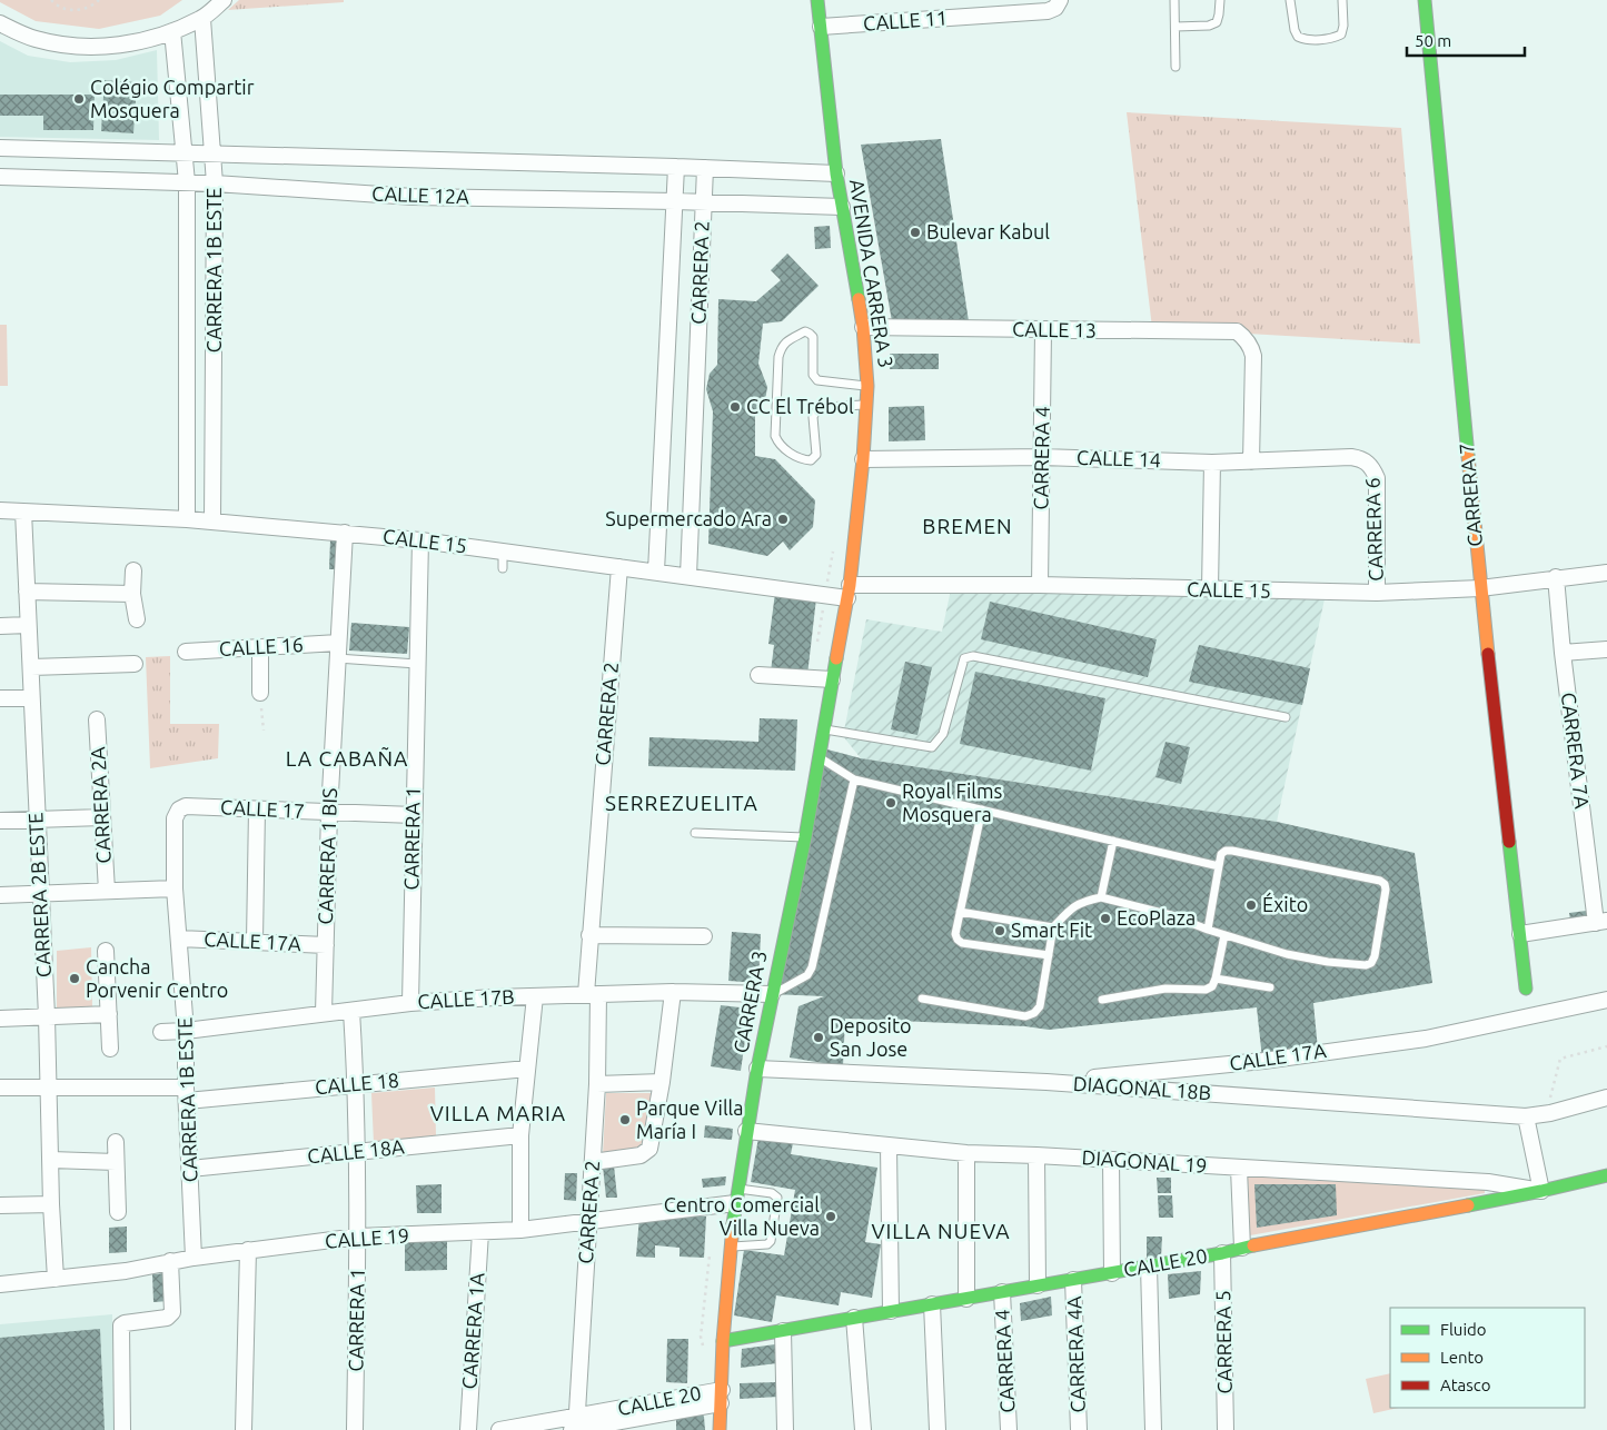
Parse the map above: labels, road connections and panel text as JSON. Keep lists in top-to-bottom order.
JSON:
{
  "streets": {
    "street": [
      "CALLE 11",
      "CALLE 12A",
      "CARRERA 1B ESTE",
      "CARRERA 2",
      "AVENIDA CARRERA 3",
      "CALLE 13",
      "CARRERA 4",
      "CALLE 14",
      "CARRERA 7",
      "CARRERA 6",
      "CALLE 15",
      "CALLE 16",
      "CARRERA 7A",
      "CARRERA 2A",
      "CALLE 17",
      "CARRERA 1",
      "CARRERA 1 BIS",
      "CARRERA 2B ESTE",
      "CALLE 17A",
      "CALLE 17B",
      "CARRERA 3",
      "CALLE 18",
      "DIAGONAL 18B",
      "CALLE 18A",
      "DIAGONAL 19",
      "CALLE 19",
      "CALLE 20",
      "CARRERA 1A",
      "CARRERA 5",
      "CARRERA 4A"
    ]
  },
  "crossings": [
    ["CALLE 11", "AVENIDA CARRERA 3"],
    ["CALLE 12A", "CARRERA 1B ESTE"],
    ["CALLE 12A", "CARRERA 2"],
    ["CALLE 12A", "AVENIDA CARRERA 3"],
    ["CARRERA 1B ESTE", "CALLE 15"],
    ["CARRERA 1B ESTE", "CALLE 17"],
    ["CARRERA 1B ESTE", "CALLE 17A"],
    ["CARRERA 1B ESTE", "CALLE 17B"],
    ["CARRERA 1B ESTE", "CALLE 18"],
    ["CARRERA 1B ESTE", "CALLE 18A"],
    ["CARRERA 1B ESTE", "CALLE 19"],
    ["CARRERA 2", "CALLE 15"],
    ["CARRERA 2", "CALLE 17B"],
    ["CARRERA 2", "CALLE 19"],
    ["CARRERA 2", "CALLE 20"],
    ["AVENIDA CARRERA 3", "CALLE 13"],
    ["AVENIDA CARRERA 3", "CALLE 14"],
    ["AVENIDA CARRERA 3", "CALLE 15"],
    ["AVENIDA CARRERA 3", "CARRERA 3"],
    ["CALLE 13", "CARRERA 4"],
    ["CALLE 13", "CALLE 14"],
    ["CARRERA 4", "CALLE 14"],
    ["CARRERA 4", "CALLE 15"],
    ["CARRERA 4", "DIAGONAL 19"],
    ["CARRERA 4", "CALLE 20"],
    ["CALLE 14", "CARRERA 6"],
    ["CARRERA 7", "CALLE 15"],
    ["CARRERA 6", "CALLE 15"],
    ["CALLE 15", "CARRERA 7A"],
    ["CALLE 15", "CARRERA 1"],
    ["CALLE 15", "CARRERA 1 BIS"],
    ["CALLE 15", "CARRERA 2B ESTE"],
    ["CALLE 15", "CARRERA 3"],
    ["CALLE 16", "CARRERA 1 BIS"],
    ["CALLE 17", "CARRERA 1"],
    ["CALLE 17", "CARRERA 1 BIS"],
    ["CARRERA 1", "CALLE 17B"],
    ["CARRERA 1", "CALLE 18"],
    ["CARRERA 1", "CALLE 18A"],
    ["CARRERA 1", "CALLE 19"],
    ["CARRERA 1 BIS", "CALLE 17A"],
    ["CARRERA 1 BIS", "CALLE 17B"],
    ["CARRERA 2B ESTE", "CALLE 18"],
    ["CARRERA 2B ESTE", "CALLE 19"],
    ["CALLE 17A", "DIAGONAL 18B"],
    ["CALLE 17B", "CARRERA 3"],
    ["CARRERA 3", "DIAGONAL 18B"],
    ["CARRERA 3", "DIAGONAL 19"],
    ["CARRERA 3", "CALLE 19"],
    ["CARRERA 3", "CALLE 20"],
    ["DIAGONAL 19", "CALLE 20"],
    ["DIAGONAL 19", "CARRERA 4A"],
    ["CALLE 19", "CARRERA 1A"],
    ["CALLE 20", "CARRERA 5"],
    ["CALLE 20", "CARRERA 4A"]
  ],
  "districts": [
    "BREMEN",
    "LA CABAÑA",
    "SERREZUELITA",
    "VILLA MARIA",
    "VILLA NUEVA"
  ],
  "places": [
    "Colégio Compartir Mosquera",
    "Bulevar Kabul",
    "CC El Trébol",
    "Supermercado Ara",
    "Royal Films Mosquera",
    "Éxito",
    "EcoPlaza",
    "Smart Fit",
    "Cancha Porvenir Centro",
    "Deposito San Jose",
    "Parque Villa María I",
    "Centro Comercial Villa Nueva"
  ],
  "legend": ["Fluido", "Lento", "Atasco"],
  "scale_bar": "50 m"
}
